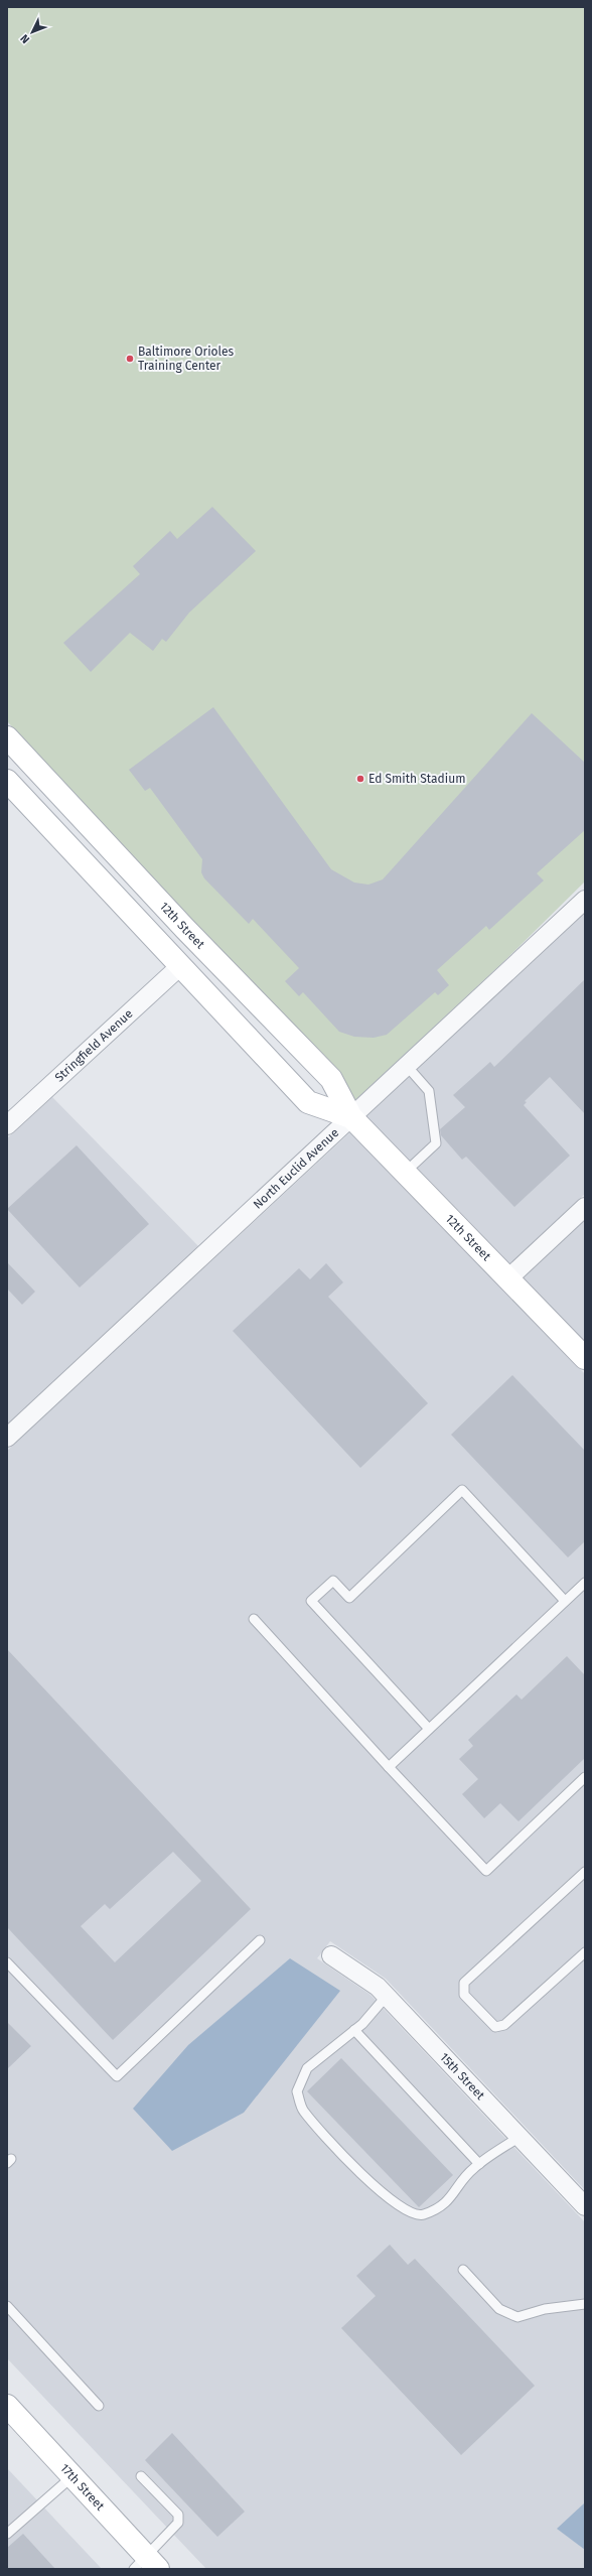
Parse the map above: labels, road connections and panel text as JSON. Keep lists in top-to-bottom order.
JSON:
{
  "streets": {
    "street": [
      "12th Street",
      "Stringfield Avenue",
      "North Euclid Avenue",
      "15th Street",
      "17th Street"
    ]
  },
  "crossings": [
    ["12th Street", "Stringfield Avenue"],
    ["12th Street", "North Euclid Avenue"]
  ],
  "places": ["Baltimore Orioles Training Center", "Ed Smith Stadium"],
  "north": "bottom left"
}
